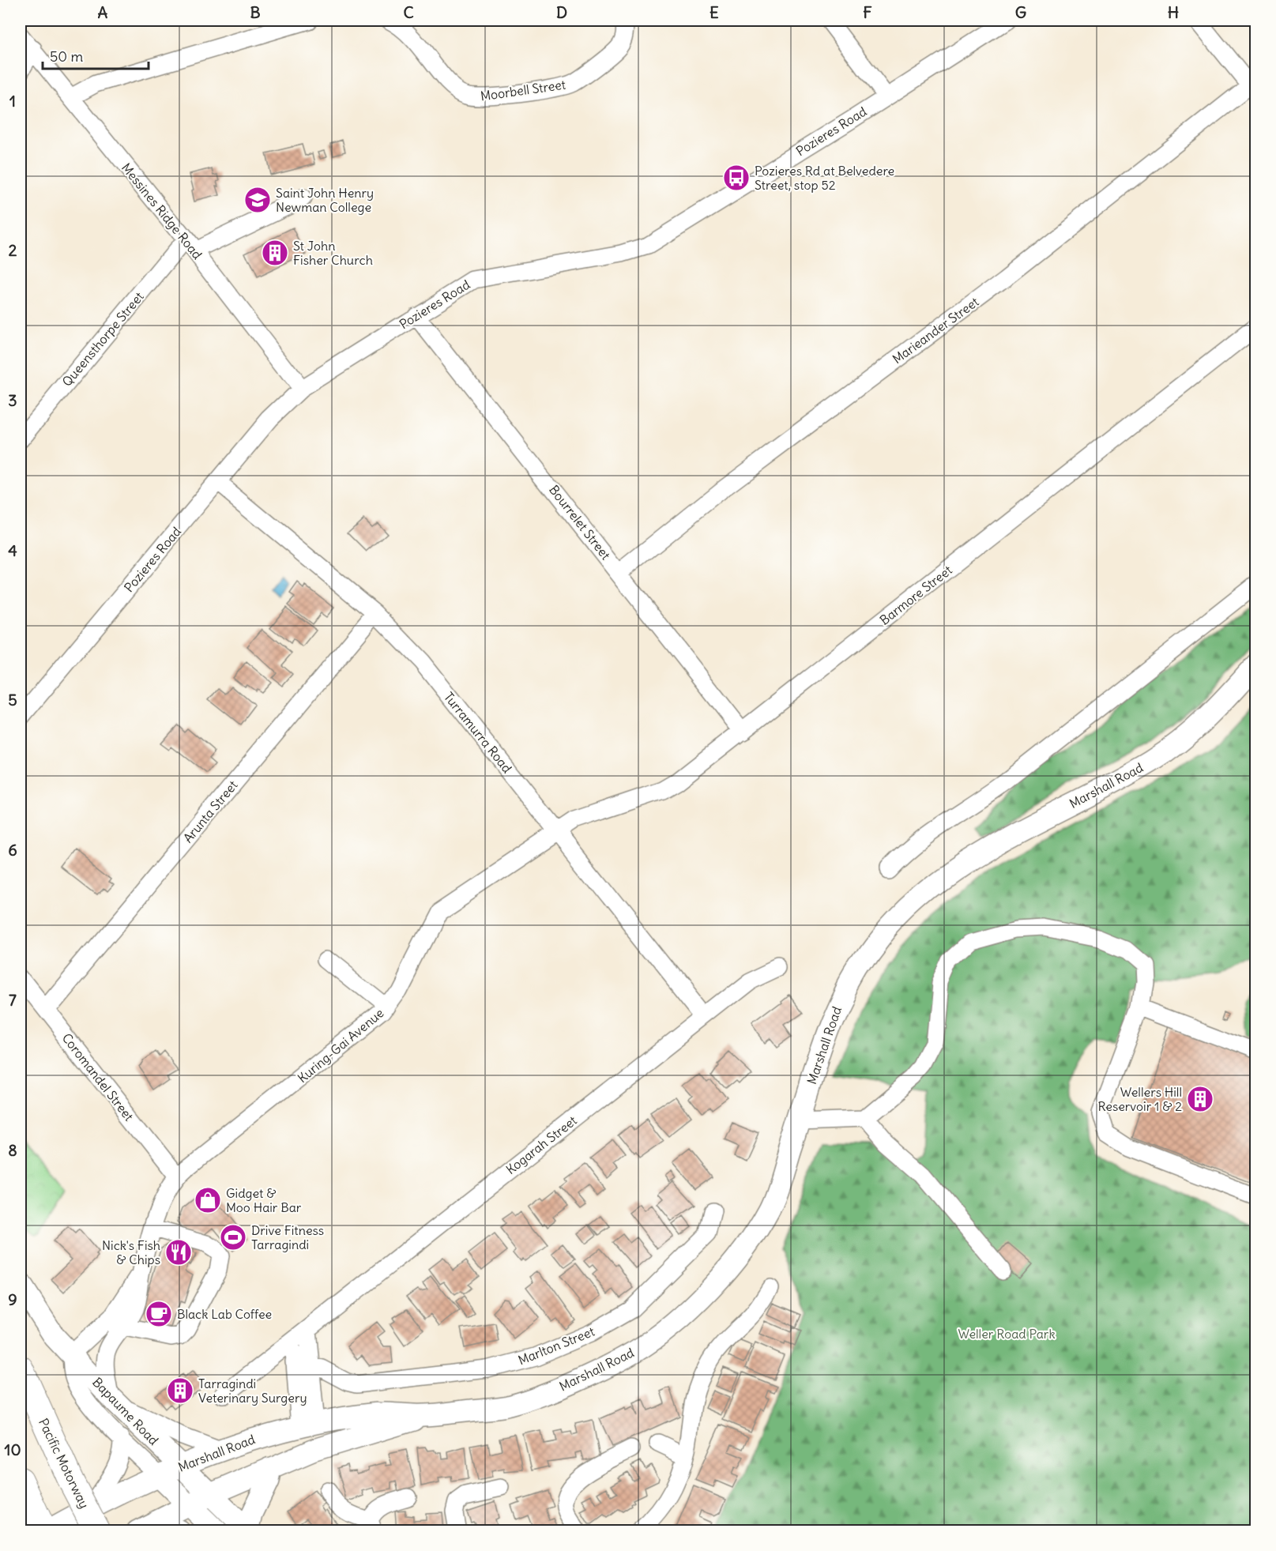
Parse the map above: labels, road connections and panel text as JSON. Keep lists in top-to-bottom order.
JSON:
{
  "streets": {
    "highway": ["Pacific Motorway"],
    "main road": ["Marshall Road", "Bapaume Road"],
    "street": [
      "Moorbell Street",
      "Pozieres Road",
      "Messines Ridge Road",
      "Marieander Street",
      "Queensthorpe Street",
      "Bourrelet Street",
      "Barmore Street",
      "Turramurra Road",
      "Arunta Street",
      "Kuring-Gai Avenue",
      "Coromandel Street",
      "Kogarah Street",
      "Marlton Street"
    ]
  },
  "crossings": [
    ["Pozieres Road", "Messines Ridge Road"],
    ["Pozieres Road", "Bourrelet Street"],
    ["Pozieres Road", "Turramurra Road"],
    ["Messines Ridge Road", "Queensthorpe Street"],
    ["Marieander Street", "Bourrelet Street"],
    ["Bourrelet Street", "Barmore Street"],
    ["Barmore Street", "Turramurra Road"],
    ["Barmore Street", "Kuring-Gai Avenue"],
    ["Turramurra Road", "Arunta Street"],
    ["Turramurra Road", "Kuring-Gai Avenue"],
    ["Turramurra Road", "Kogarah Street"],
    ["Marshall Road", "Bapaume Road"],
    ["Marshall Road", "Pacific Motorway"],
    ["Arunta Street", "Coromandel Street"],
    ["Kuring-Gai Avenue", "Coromandel Street"],
    ["Kuring-Gai Avenue", "Bapaume Road"]
  ],
  "parks": ["Weller Road Park"],
  "places": {
    "bus stop": ["Pozieres Rd at Belvedere Street, stop 52"],
    "school or university": ["Saint John Henry Newman College"],
    "building": ["St John Fisher Church", "Wellers Hill Reservoir 1 & 2", "Tarragindi Veterinary Surgery"],
    "shop": ["Gidget & Moo Hair Bar"],
    "sports": ["Drive Fitness Tarragindi"],
    "restaurant": ["Nick's Fish & Chips"],
    "cafe": ["Black Lab Coffee"]
  },
  "scale_bar": "50 m",
  "grid": {
    "columns": [
      "A",
      "B",
      "C",
      "D",
      "E",
      "F",
      "G",
      "H"
    ],
    "rows": [
      "1",
      "2",
      "3",
      "4",
      "5",
      "6",
      "7",
      "8",
      "9",
      "10"
    ]
  }
}
